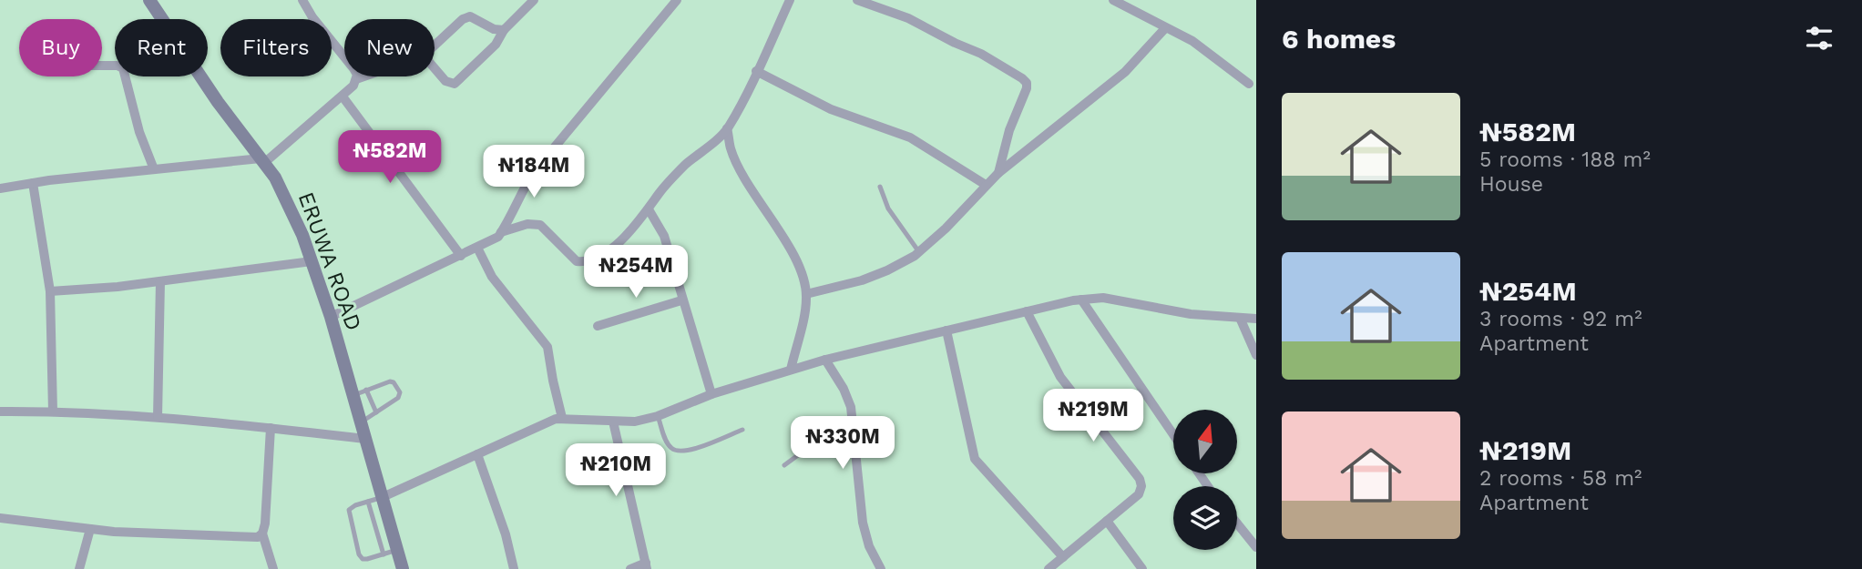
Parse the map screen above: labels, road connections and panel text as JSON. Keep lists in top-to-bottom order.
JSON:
{
  "streets": {
    "main road": ["ERUWA ROAD"]
  },
  "north": "top",
  "page": {
    "heading": "6 homes",
    "chip": [
      "Buy",
      "Rent",
      "Filters",
      "New"
    ],
    "list": [
      {
        "name": "₦582M",
        "note": "5 rooms · 188 m² · House"
      },
      {
        "name": "₦254M",
        "note": "3 rooms · 92 m² · Apartment"
      },
      {
        "name": "₦219M",
        "note": "2 rooms · 58 m² · Apartment"
      }
    ],
    "price": [
      "₦582M",
      "₦184M",
      "₦254M",
      "₦219M",
      "₦330M",
      "₦210M"
    ]
  }
}
